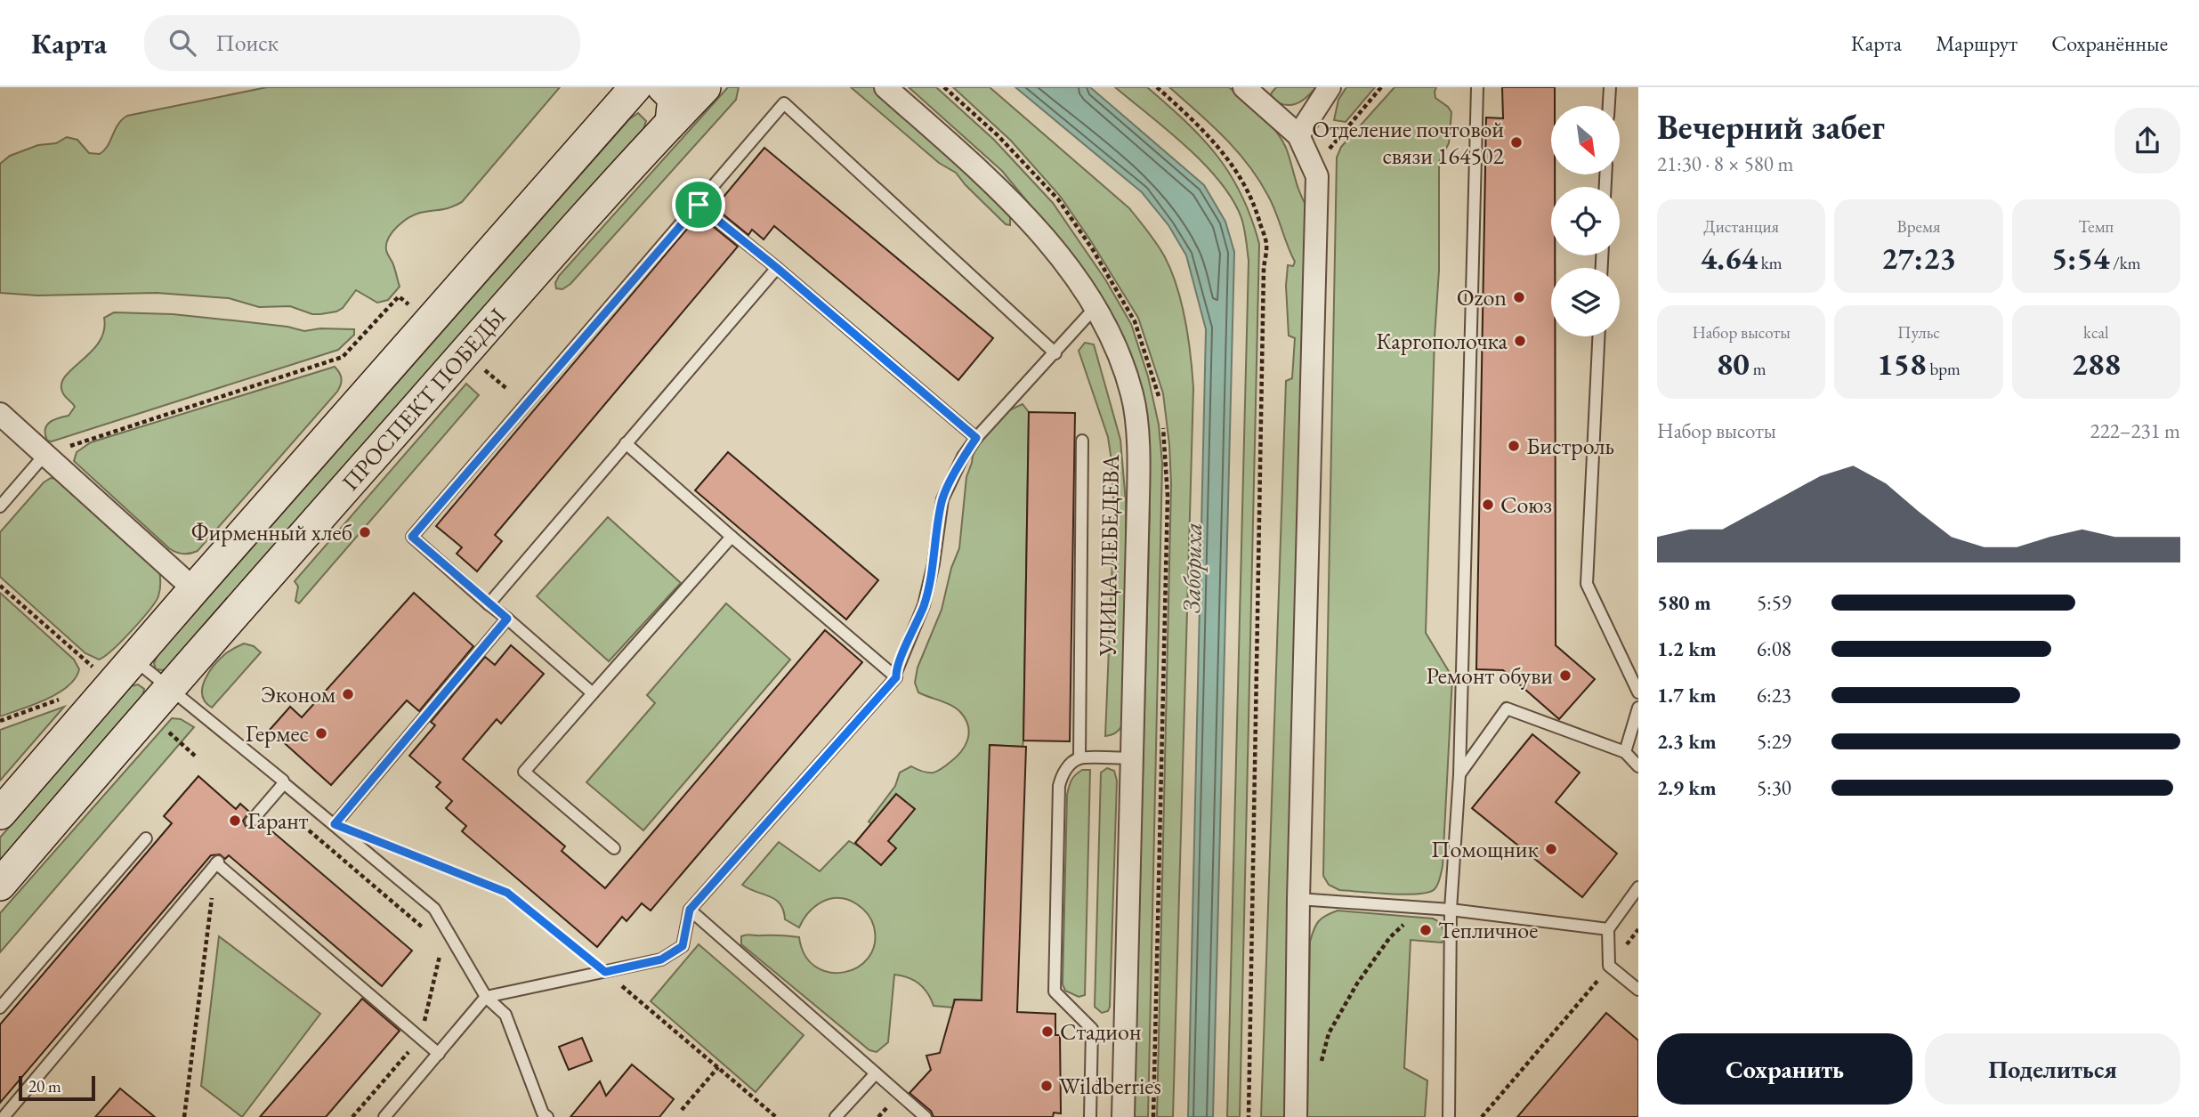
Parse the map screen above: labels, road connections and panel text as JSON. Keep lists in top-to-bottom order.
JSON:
{
  "streets": {
    "main road": ["ПРОСПЕКТ ПОБЕДЫ"],
    "street": ["УЛИЦА ЛЕБЕДЕВА"]
  },
  "water": ["Забориха"],
  "places": [
    "Отделение почтовой связи 164502",
    "Ozon",
    "Каргополочка",
    "Бистроль",
    "Союз",
    "Фирменный хлеб",
    "Ремонт обуви",
    "Эконом",
    "Гермес",
    "Гарант",
    "Помощник",
    "Тепличное",
    "Стадион",
    "Wildberries"
  ],
  "scale_bar": "20 m",
  "north": "bottom right",
  "page": {
    "header": "Карта",
    "search": "Поиск",
    "nav": ["Карта", "Маршрут", "Сохранённые"],
    "heading": ["Вечерний забег", "21:30 · 8 × 580 m"],
    "stats": [
      ["Дистанция", "4.64 km"],
      ["Время", "27:23"],
      ["Темп", "5:54 /km"],
      ["Набор высоты", "80 m"],
      ["Пульс", "158 bpm"],
      ["kcal", "288"]
    ],
    "chart": ["Набор высоты", "222–231 m"],
    "list": [
      {
        "name": "580 m",
        "note": "5:59"
      },
      {
        "name": "1.2 km",
        "note": "6:08"
      },
      {
        "name": "1.7 km",
        "note": "6:23"
      },
      {
        "name": "2.3 km",
        "note": "5:29"
      },
      {
        "name": "2.9 km",
        "note": "5:30"
      }
    ],
    "buttons": ["Сохранить", "Поделиться"],
    "scale": "20 m"
  }
}
